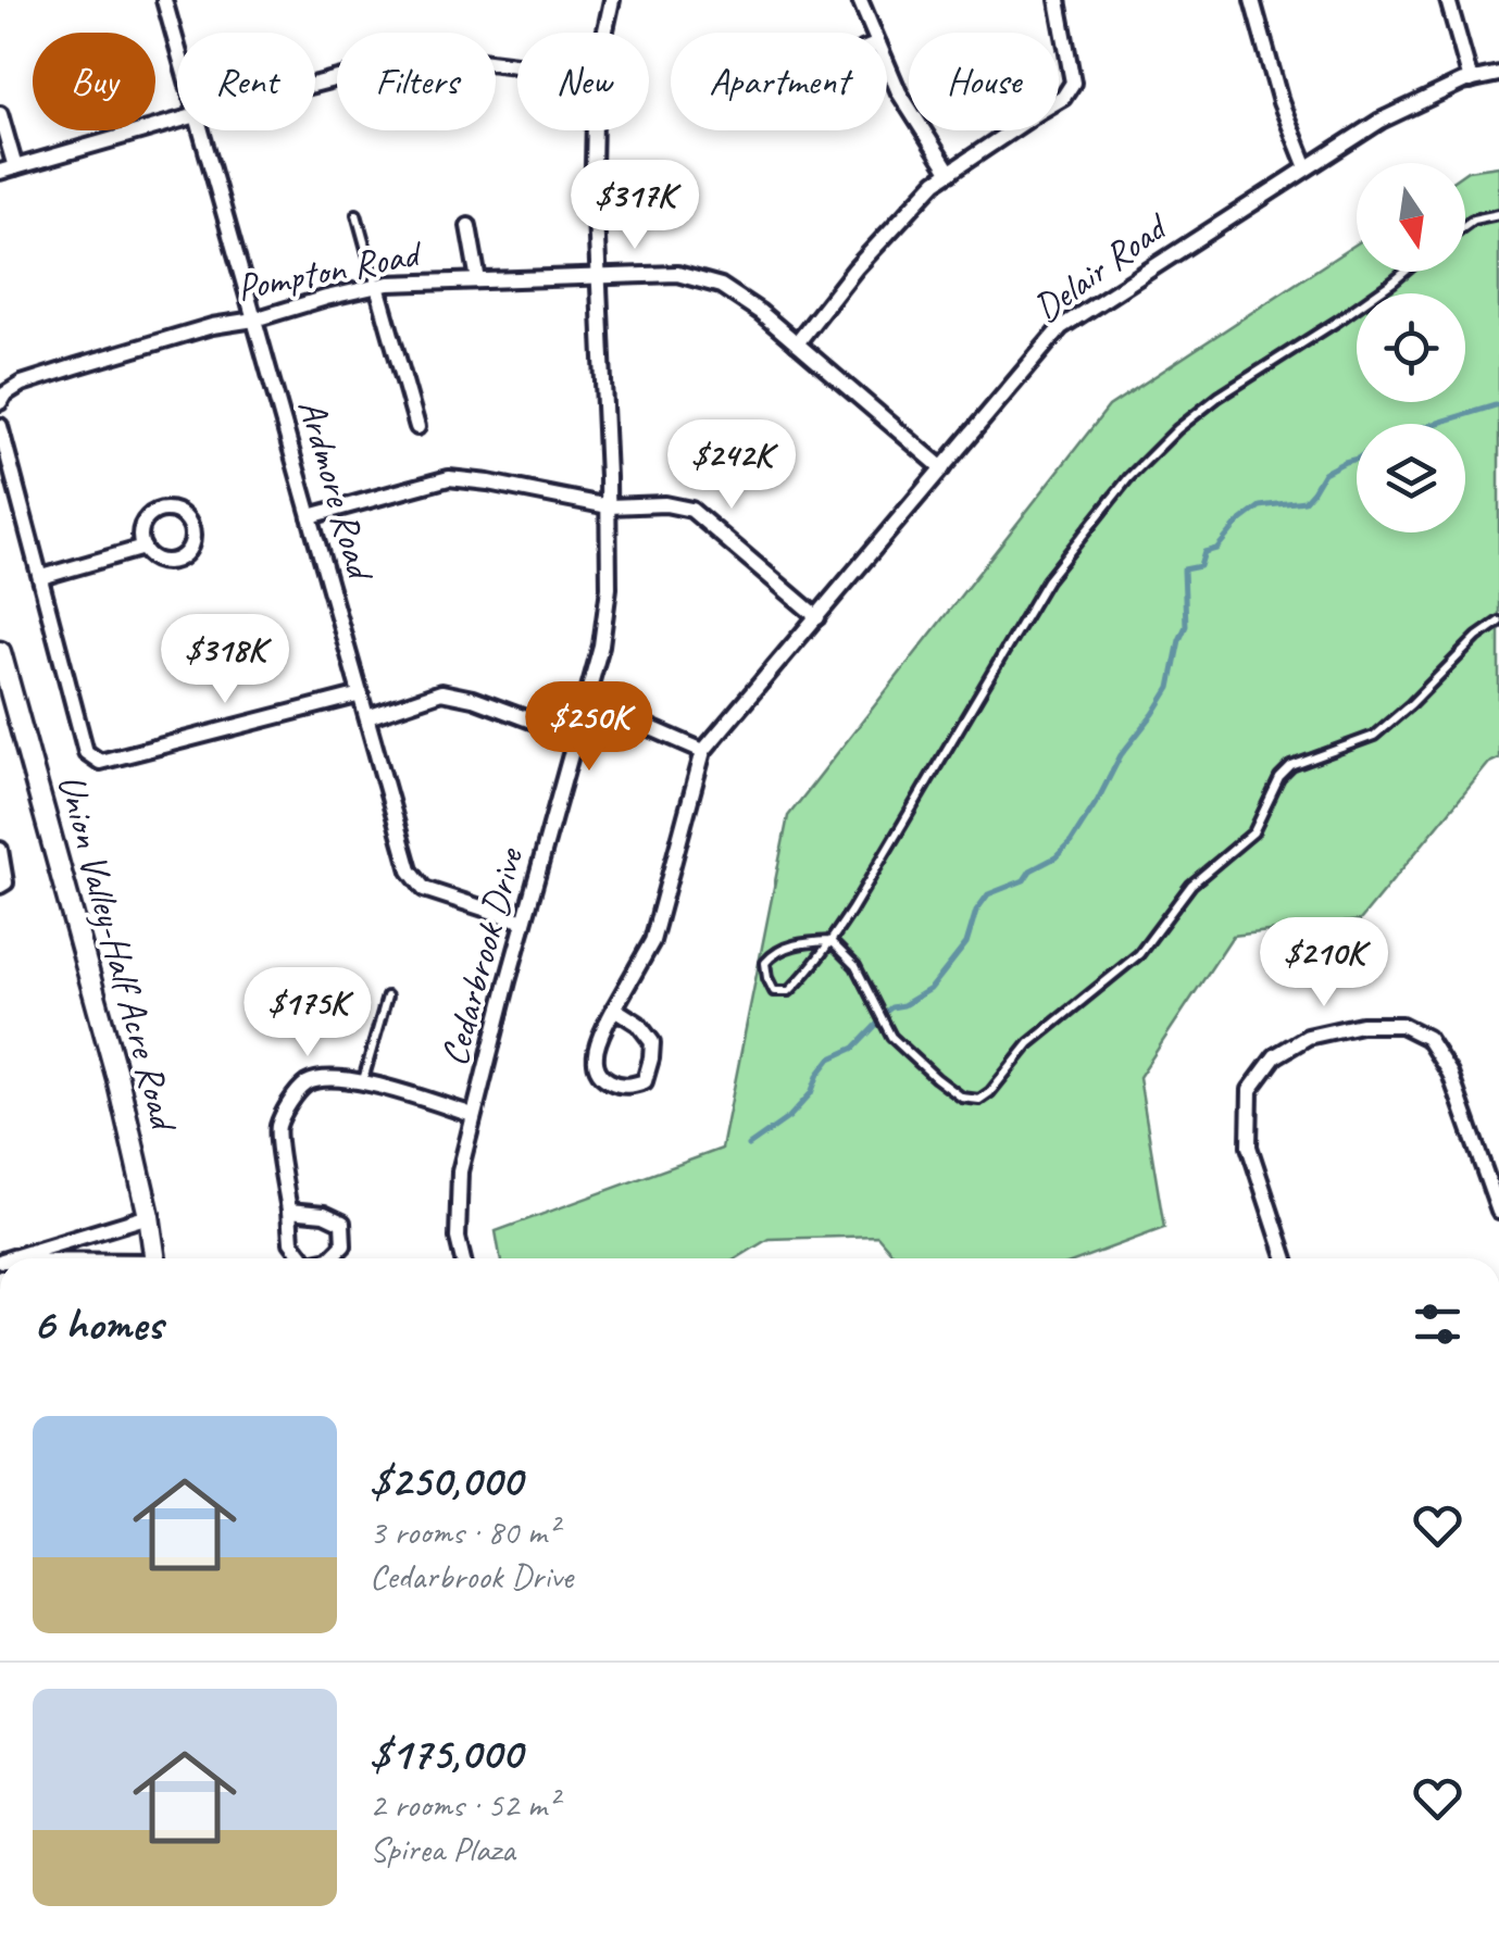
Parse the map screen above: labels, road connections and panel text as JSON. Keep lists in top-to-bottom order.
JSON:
{
  "streets": {
    "street": [
      "Delair Road",
      "Pompton Road",
      "Ardmore Road",
      "Union Valley-Half Acre Road",
      "Cedarbrook Drive"
    ]
  },
  "crossings": [
    ["Delair Road", "Pompton Road"],
    ["Pompton Road", "Ardmore Road"],
    ["Pompton Road", "Cedarbrook Drive"],
    ["Ardmore Road", "Cedarbrook Drive"]
  ],
  "north": "bottom",
  "page": {
    "chip": [
      "Buy",
      "Rent",
      "Filters",
      "New",
      "Apartment",
      "House"
    ],
    "price": [
      "$317K",
      "$242K",
      "$318K",
      "$250K",
      "$210K",
      "$175K"
    ],
    "heading": "6 homes",
    "list": [
      {
        "name": "$250,000",
        "note": "3 rooms · 80 m² · Cedarbrook Drive"
      },
      {
        "name": "$175,000",
        "note": "2 rooms · 52 m² · Spirea Plaza"
      }
    ]
  }
}
